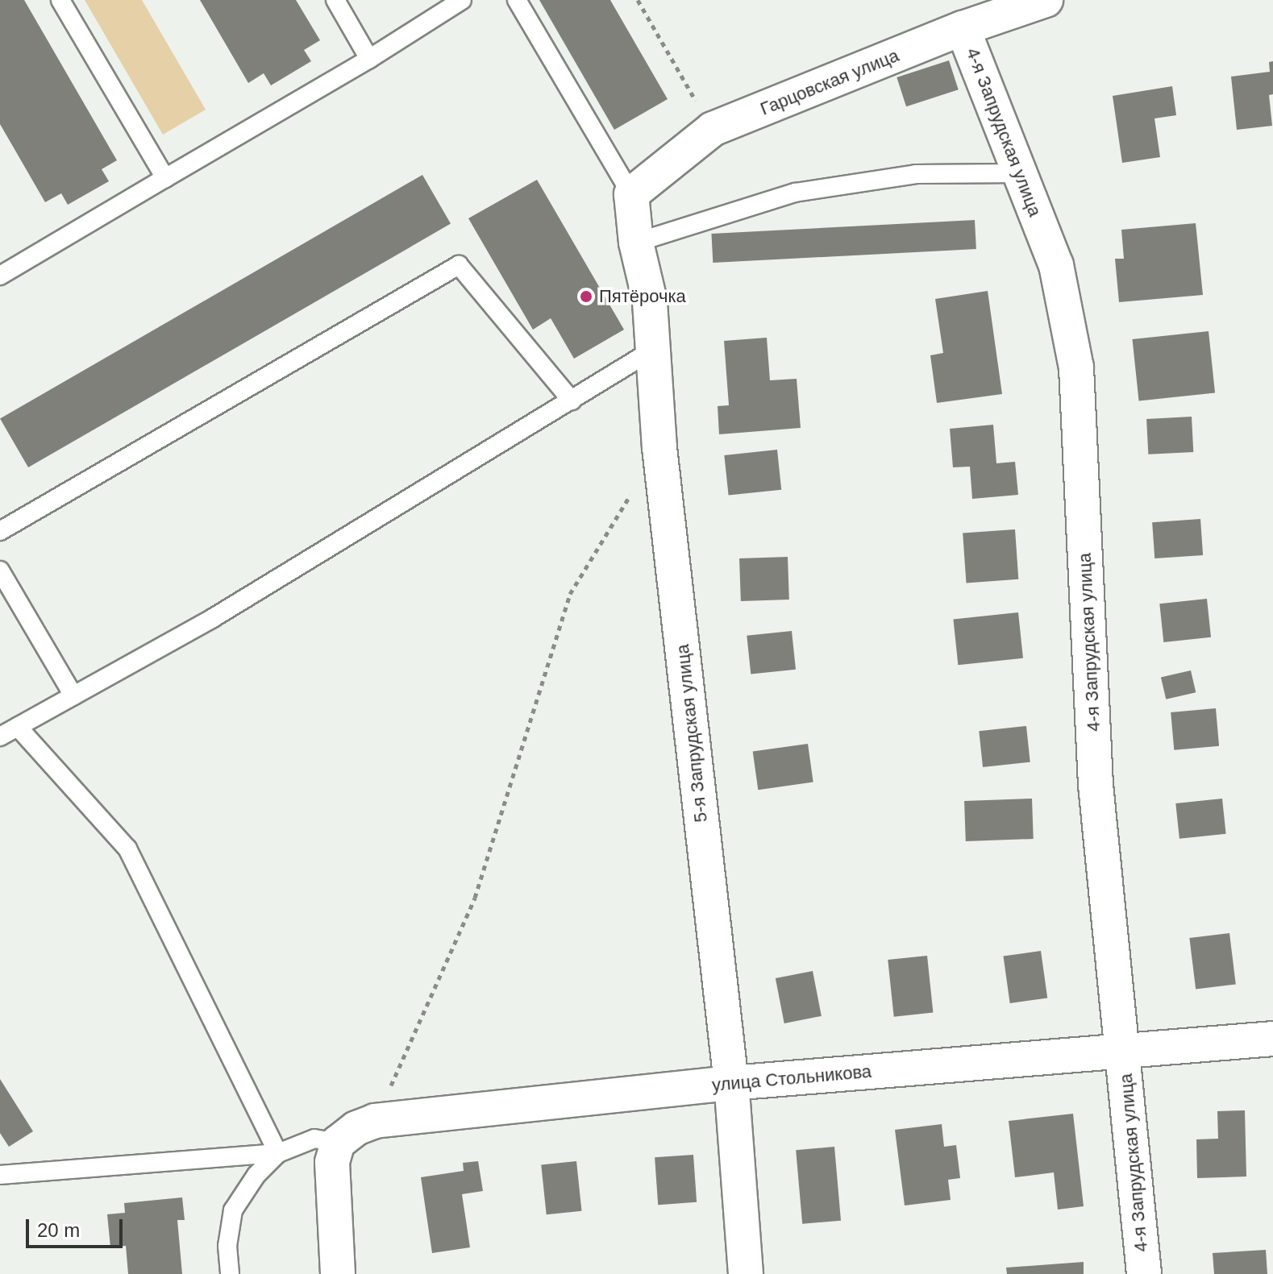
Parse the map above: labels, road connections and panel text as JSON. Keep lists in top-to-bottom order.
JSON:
{
  "streets": {
    "street": [
      "Гарцовская улица",
      "4-я Запрудская улица",
      "5-я Запрудская улица",
      "улица Стольникова"
    ]
  },
  "crossings": [
    ["Гарцовская улица", "4-я Запрудская улица"],
    ["Гарцовская улица", "5-я Запрудская улица"],
    ["4-я Запрудская улица", "улица Стольникова"],
    ["5-я Запрудская улица", "улица Стольникова"]
  ],
  "places": ["Пятёрочка"],
  "scale_bar": "20 m"
}
